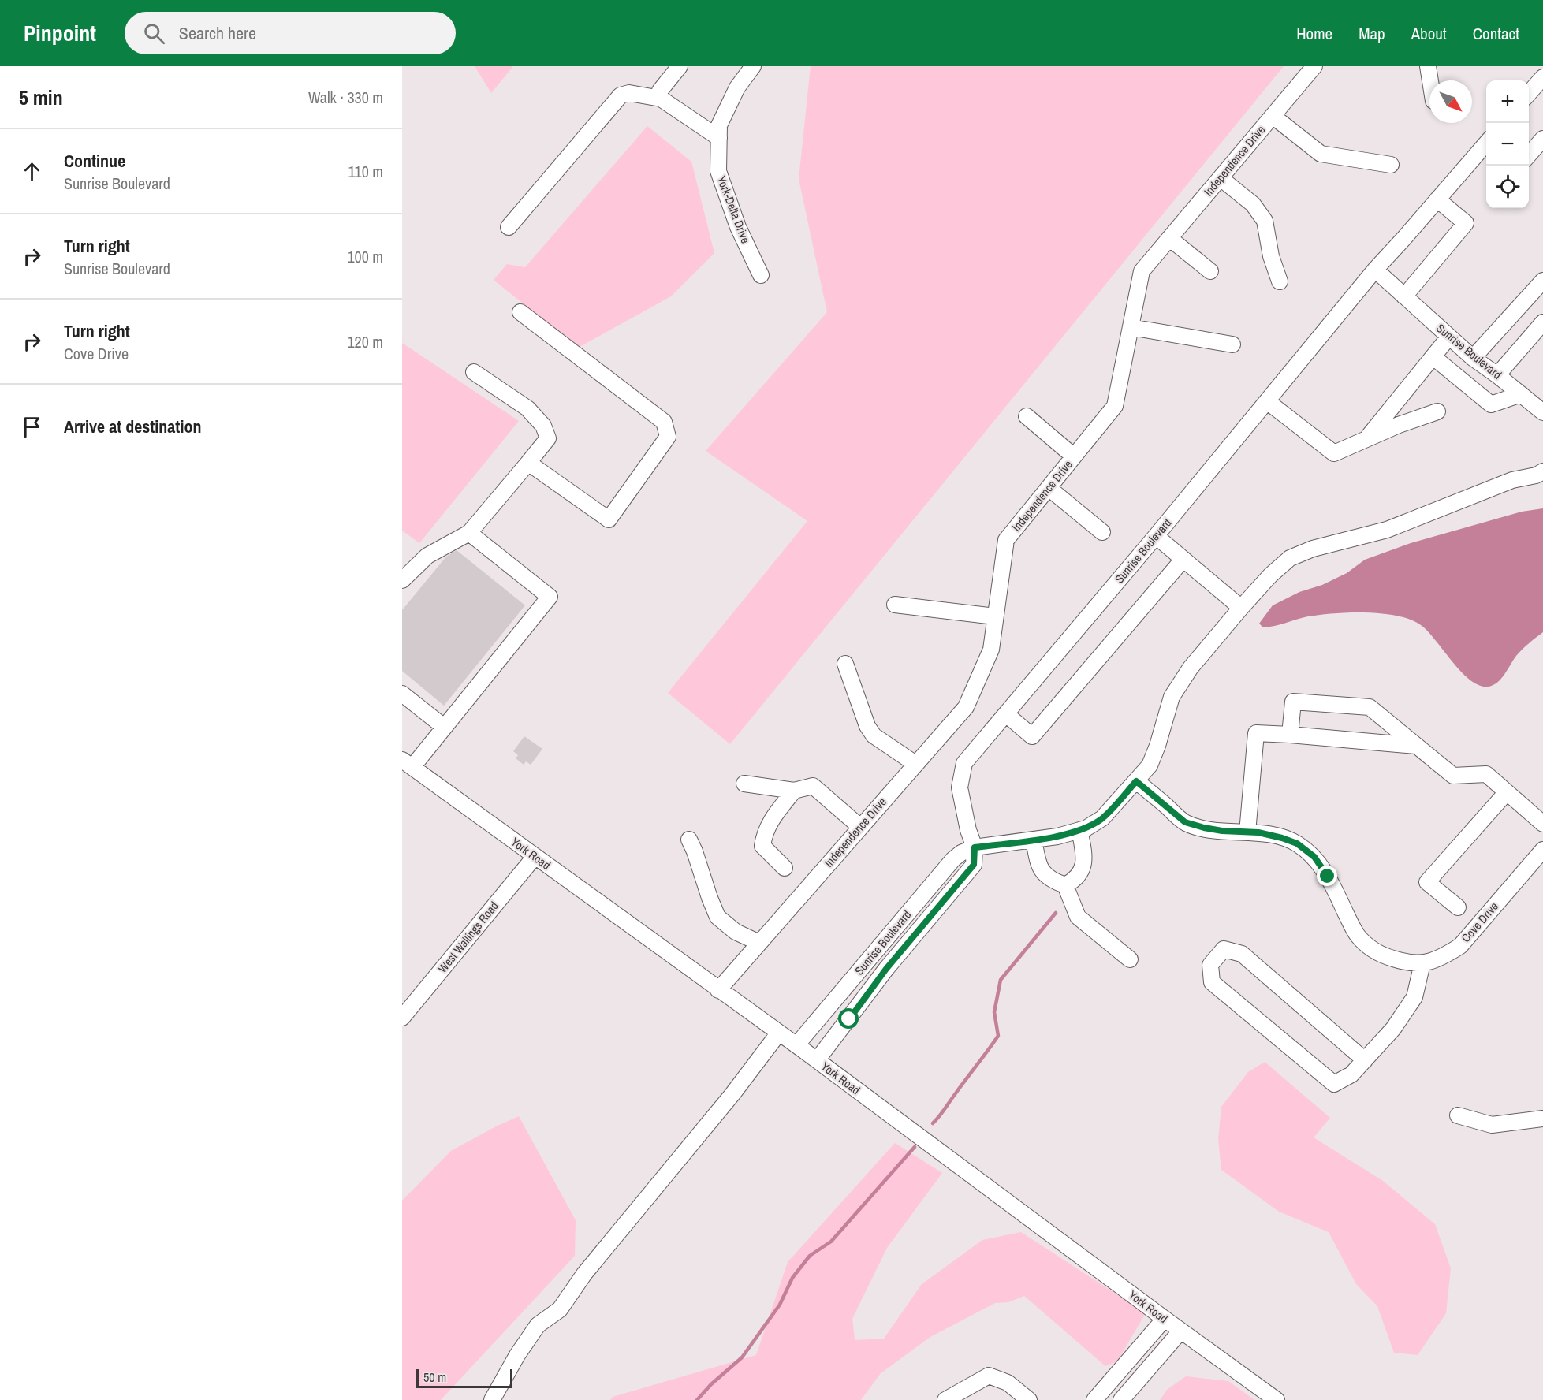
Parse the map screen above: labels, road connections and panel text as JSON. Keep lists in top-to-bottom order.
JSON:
{
  "streets": {
    "street": [
      "Independence Drive",
      "York-Delta Drive",
      "Sunrise Boulevard",
      "York Road",
      "Cove Drive",
      "West Wallings Road"
    ]
  },
  "crossings": [
    ["Independence Drive", "York Road"],
    ["Sunrise Boulevard", "York Road"],
    ["Sunrise Boulevard", "Cove Drive"],
    ["York Road", "West Wallings Road"]
  ],
  "scale_bar": "50 m",
  "north": "bottom right",
  "page": {
    "header": "Pinpoint",
    "search": "Search here",
    "nav": [
      "Home",
      "Map",
      "About",
      "Contact"
    ],
    "heading": ["5 min", "Walk · 330 m"],
    "map_buttons": ["+", "−"],
    "list": [
      ["Continue", "Sunrise Boulevard", "110 m"],
      ["Turn right", "Sunrise Boulevard", "100 m"],
      ["Turn right", "Cove Drive", "120 m"],
      "Arrive at destination"
    ],
    "scale": "50 m"
  }
}
